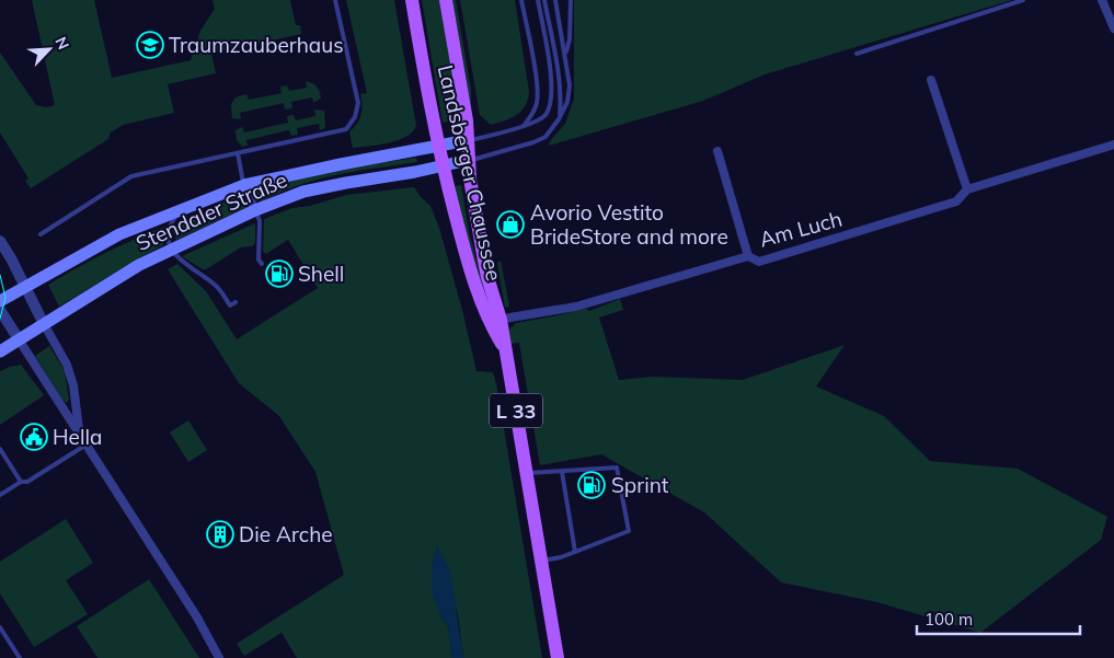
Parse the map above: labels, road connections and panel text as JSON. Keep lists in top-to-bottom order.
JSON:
{
  "streets": {
    "main road": ["Landsberger Chaussee", "Stendaler Straße", "L 33"],
    "street": ["Am Luch"]
  },
  "crossings": [
    ["Landsberger Chaussee", "Stendaler Straße"],
    ["Landsberger Chaussee", "Am Luch"]
  ],
  "places": {
    "school or university": ["Traumzauberhaus"],
    "shop": ["Avorio Vestito BrideStore and more"],
    "fuel station": ["Shell", "Sprint"],
    "public building": ["Hella"],
    "building": ["Die Arche"]
  },
  "scale_bar": "100 m",
  "north": "top right"
}
